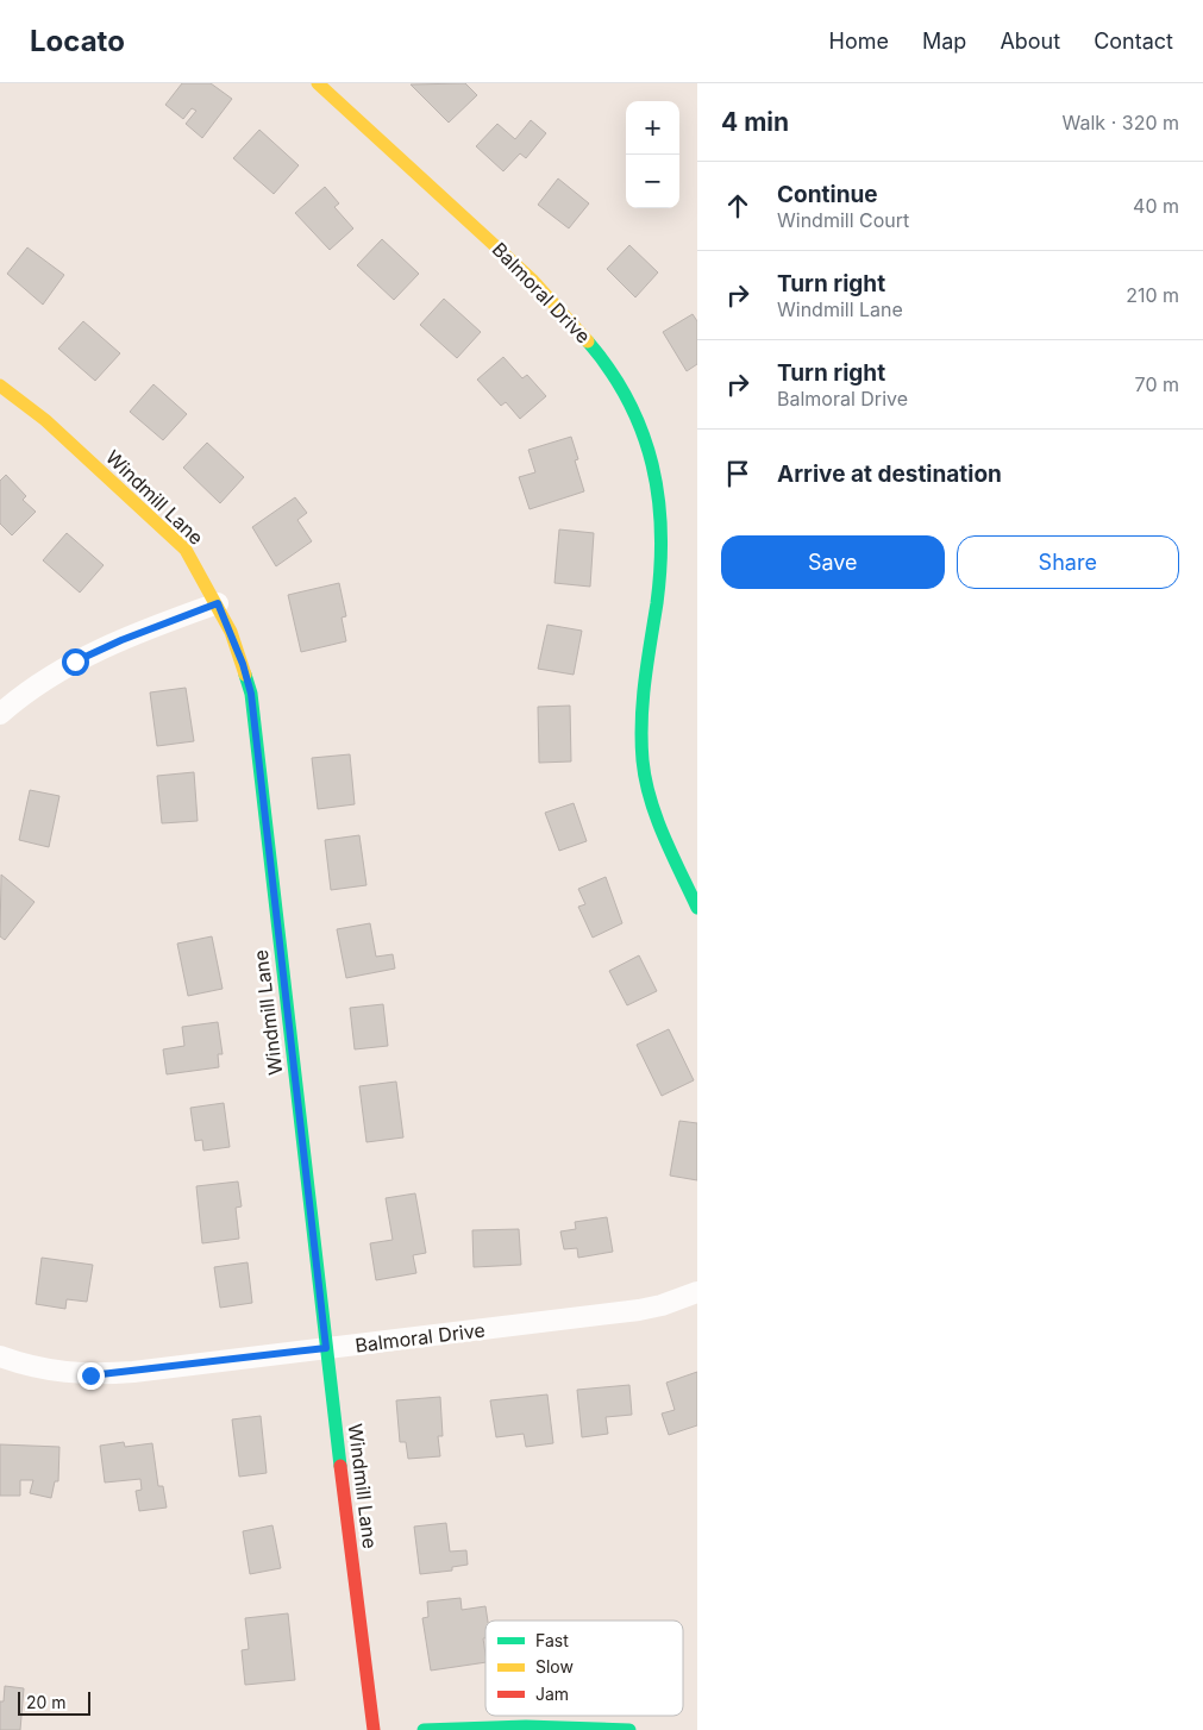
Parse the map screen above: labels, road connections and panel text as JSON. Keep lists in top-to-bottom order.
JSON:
{
  "streets": {
    "street": ["Balmoral Drive", "Windmill Lane"]
  },
  "crossings": [
    ["Balmoral Drive", "Windmill Lane"]
  ],
  "legend": ["Fast", "Slow", "Jam"],
  "scale_bar": "20 m",
  "page": {
    "header": "Locato",
    "nav": [
      "Home",
      "Map",
      "About",
      "Contact"
    ],
    "heading": ["4 min", "Walk · 320 m"],
    "map_buttons": ["+", "−"],
    "list": [
      ["Continue", "Windmill Court", "40 m"],
      ["Turn right", "Windmill Lane", "210 m"],
      ["Turn right", "Balmoral Drive", "70 m"],
      "Arrive at destination"
    ],
    "buttons": ["Save", "Share"],
    "scale": "20 m"
  }
}
